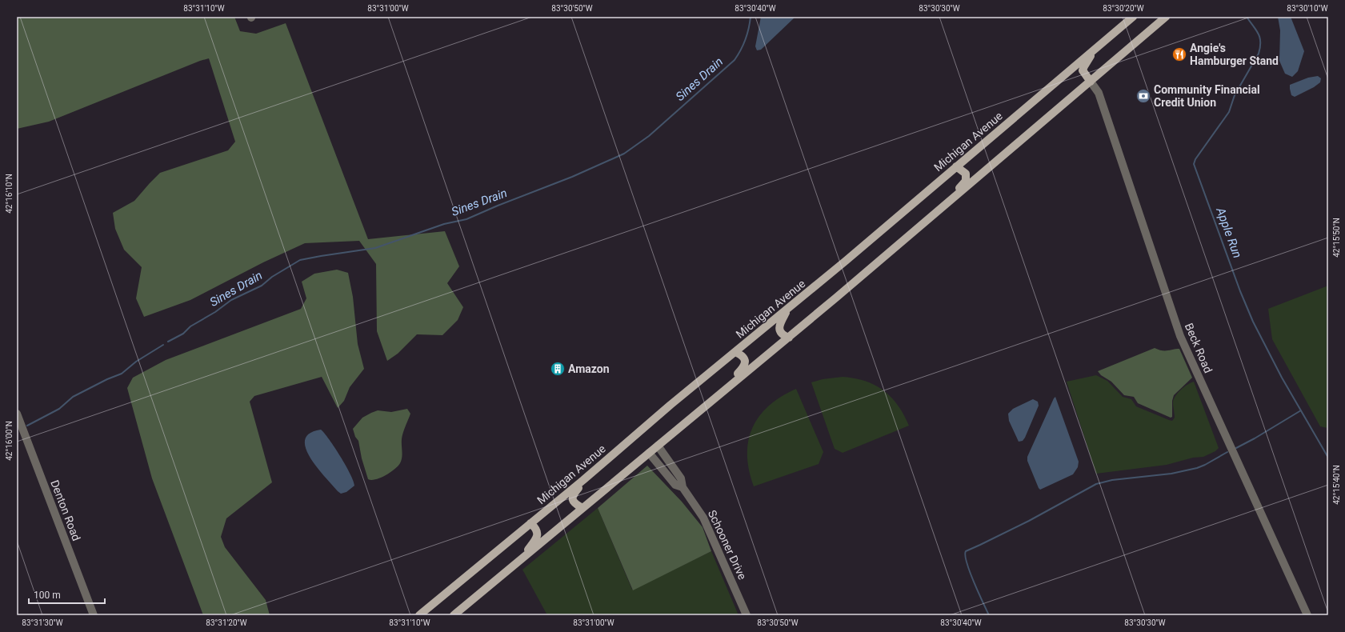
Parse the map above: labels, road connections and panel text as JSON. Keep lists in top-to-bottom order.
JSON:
{
  "streets": {
    "main road": ["Michigan Avenue"],
    "street": ["Beck Road", "Denton Road", "Schooner Drive"]
  },
  "water": ["Sines Drain", "Apple Run"],
  "places": {
    "restaurant": ["Angie's Hamburger Stand"],
    "bank": ["Community Financial Credit Union"],
    "building": ["Amazon"]
  },
  "scale_bar": "100 m",
  "coordinates": [
    "83°31'10\"W",
    "83°31'00\"W",
    "83°30'50\"W",
    "83°30'40\"W",
    "83°30'30\"W",
    "83°30'20\"W",
    "83°30'10\"W",
    "42°16'10\"N",
    "42°15'50\"N",
    "42°16'00\"N",
    "42°15'40\"N",
    "83°31'30\"W",
    "83°31'20\"W"
  ]
}
